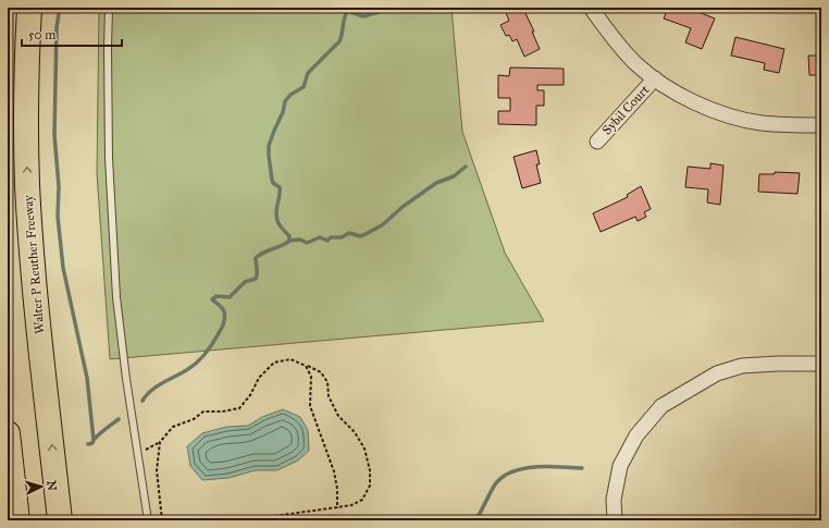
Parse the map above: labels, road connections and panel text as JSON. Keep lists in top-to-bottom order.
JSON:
{
  "streets": {
    "highway": ["Walter P Reuther Freeway"],
    "street": ["Sybil Court"]
  },
  "one_way": ["Walter P Reuther Freeway"],
  "scale_bar": "50 m",
  "north": "right"
}
